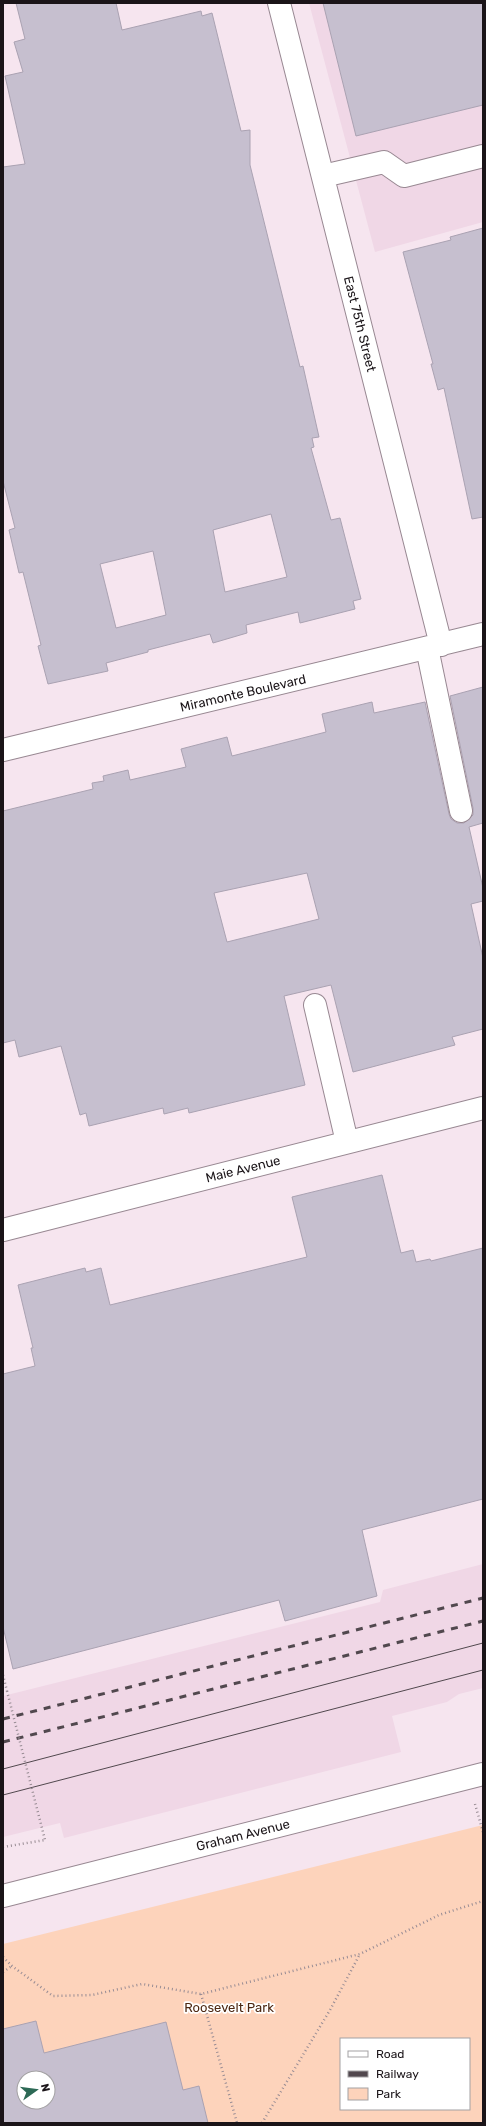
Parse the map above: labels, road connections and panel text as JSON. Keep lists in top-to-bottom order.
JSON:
{
  "streets": {
    "street": [
      "East 75th Street",
      "Miramonte Boulevard",
      "Maie Avenue",
      "Graham Avenue"
    ]
  },
  "crossings": [
    ["East 75th Street", "Miramonte Boulevard"]
  ],
  "parks": ["Roosevelt Park"],
  "legend": ["Road", "Railway", "Park"],
  "north": "right"
}
